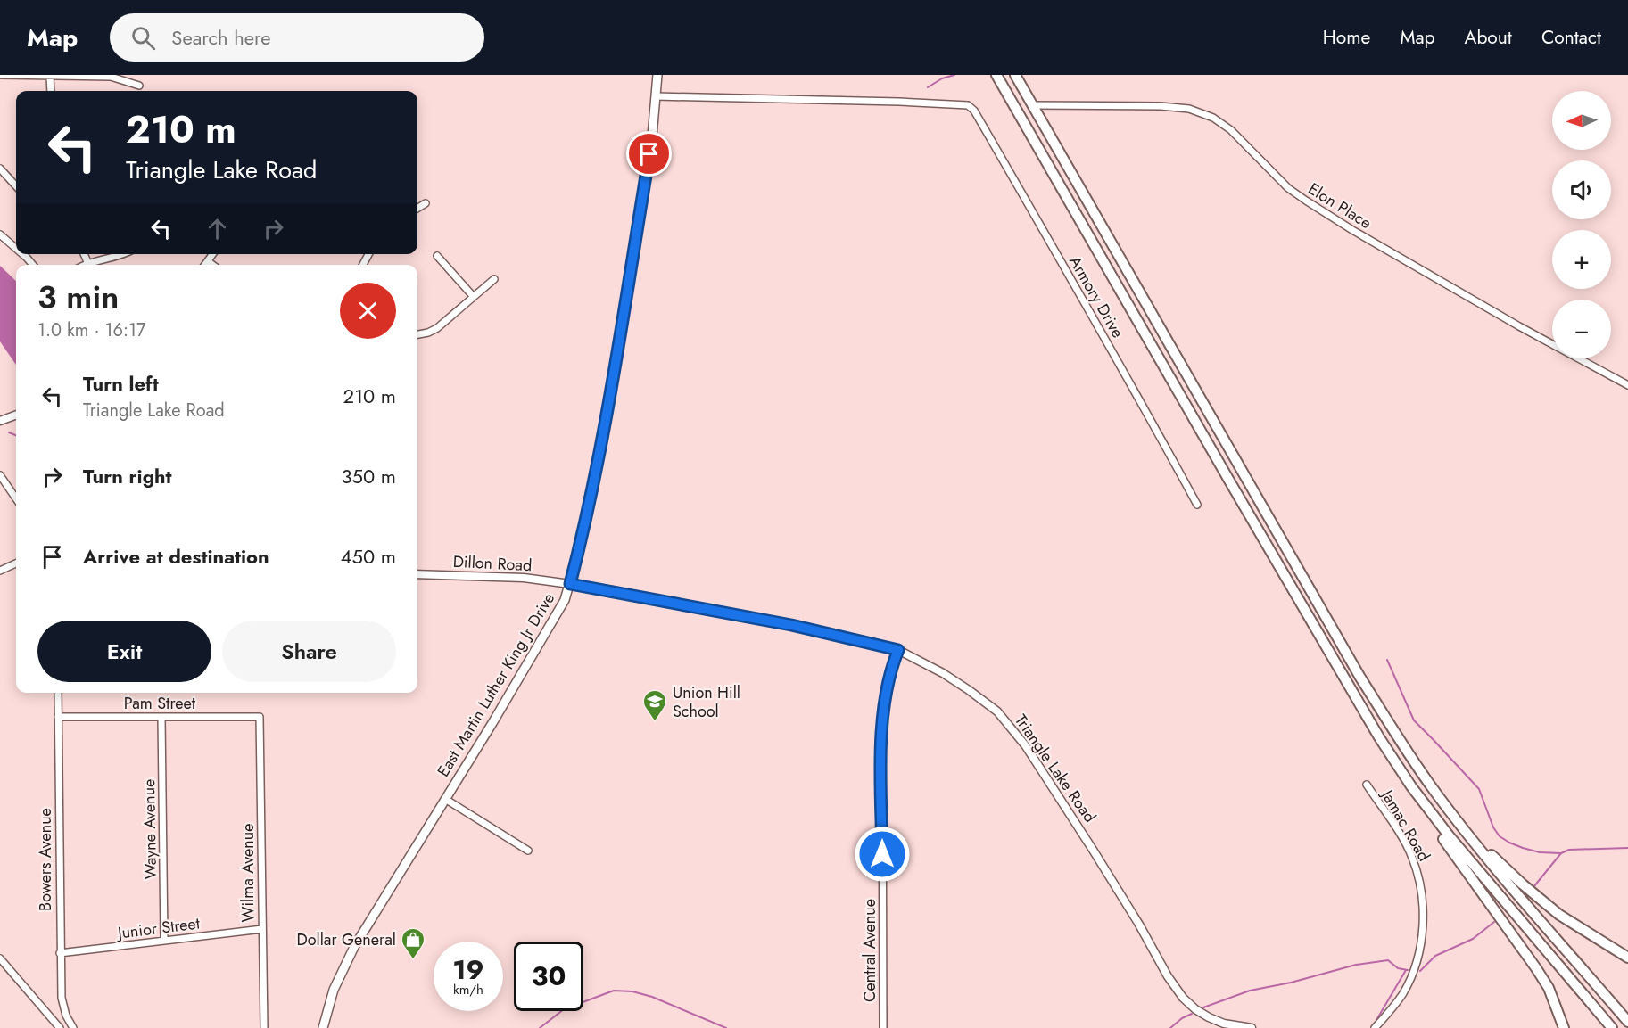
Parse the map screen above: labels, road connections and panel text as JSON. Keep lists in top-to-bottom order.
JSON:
{
  "streets": {
    "main road": ["East Martin Luther King Jr Drive"],
    "street": [
      "Elon Place",
      "Armory Drive",
      "Dillon Road",
      "Pam Street",
      "Triangle Lake Road",
      "Jamac Road",
      "Wayne Avenue",
      "Bowers Avenue",
      "Wilma Avenue",
      "Junior Street",
      "Central Avenue"
    ]
  },
  "crossings": [
    ["Armory Drive", "East Martin Luther King Jr Drive"],
    ["Dillon Road", "East Martin Luther King Jr Drive"],
    ["Dillon Road", "Triangle Lake Road"],
    ["East Martin Luther King Jr Drive", "Triangle Lake Road"],
    ["Pam Street", "Wayne Avenue"],
    ["Pam Street", "Bowers Avenue"],
    ["Pam Street", "Wilma Avenue"],
    ["Triangle Lake Road", "Central Avenue"],
    ["Wayne Avenue", "Junior Street"],
    ["Bowers Avenue", "Junior Street"],
    ["Wilma Avenue", "Junior Street"]
  ],
  "places": {
    "school or university": ["Union Hill School"],
    "shop": ["Dollar General"]
  },
  "north": "left",
  "page": {
    "header": "Map",
    "search": "Search here",
    "nav": [
      "Home",
      "Map",
      "About",
      "Contact"
    ],
    "map_buttons": ["+", "−"],
    "turn": ["210 m", "Triangle Lake Road"],
    "heading": ["3 min", "1.0 km · 16:17"],
    "list": [
      {
        "name": "Turn left",
        "note": "Triangle Lake Road",
        "value": "210 m"
      },
      {
        "name": "Turn right",
        "value": "350 m"
      },
      {
        "name": "Arrive at destination",
        "value": "450 m"
      }
    ],
    "buttons": ["Exit", "Share"],
    "speed": "19 km/h",
    "limit": "30"
  }
}
